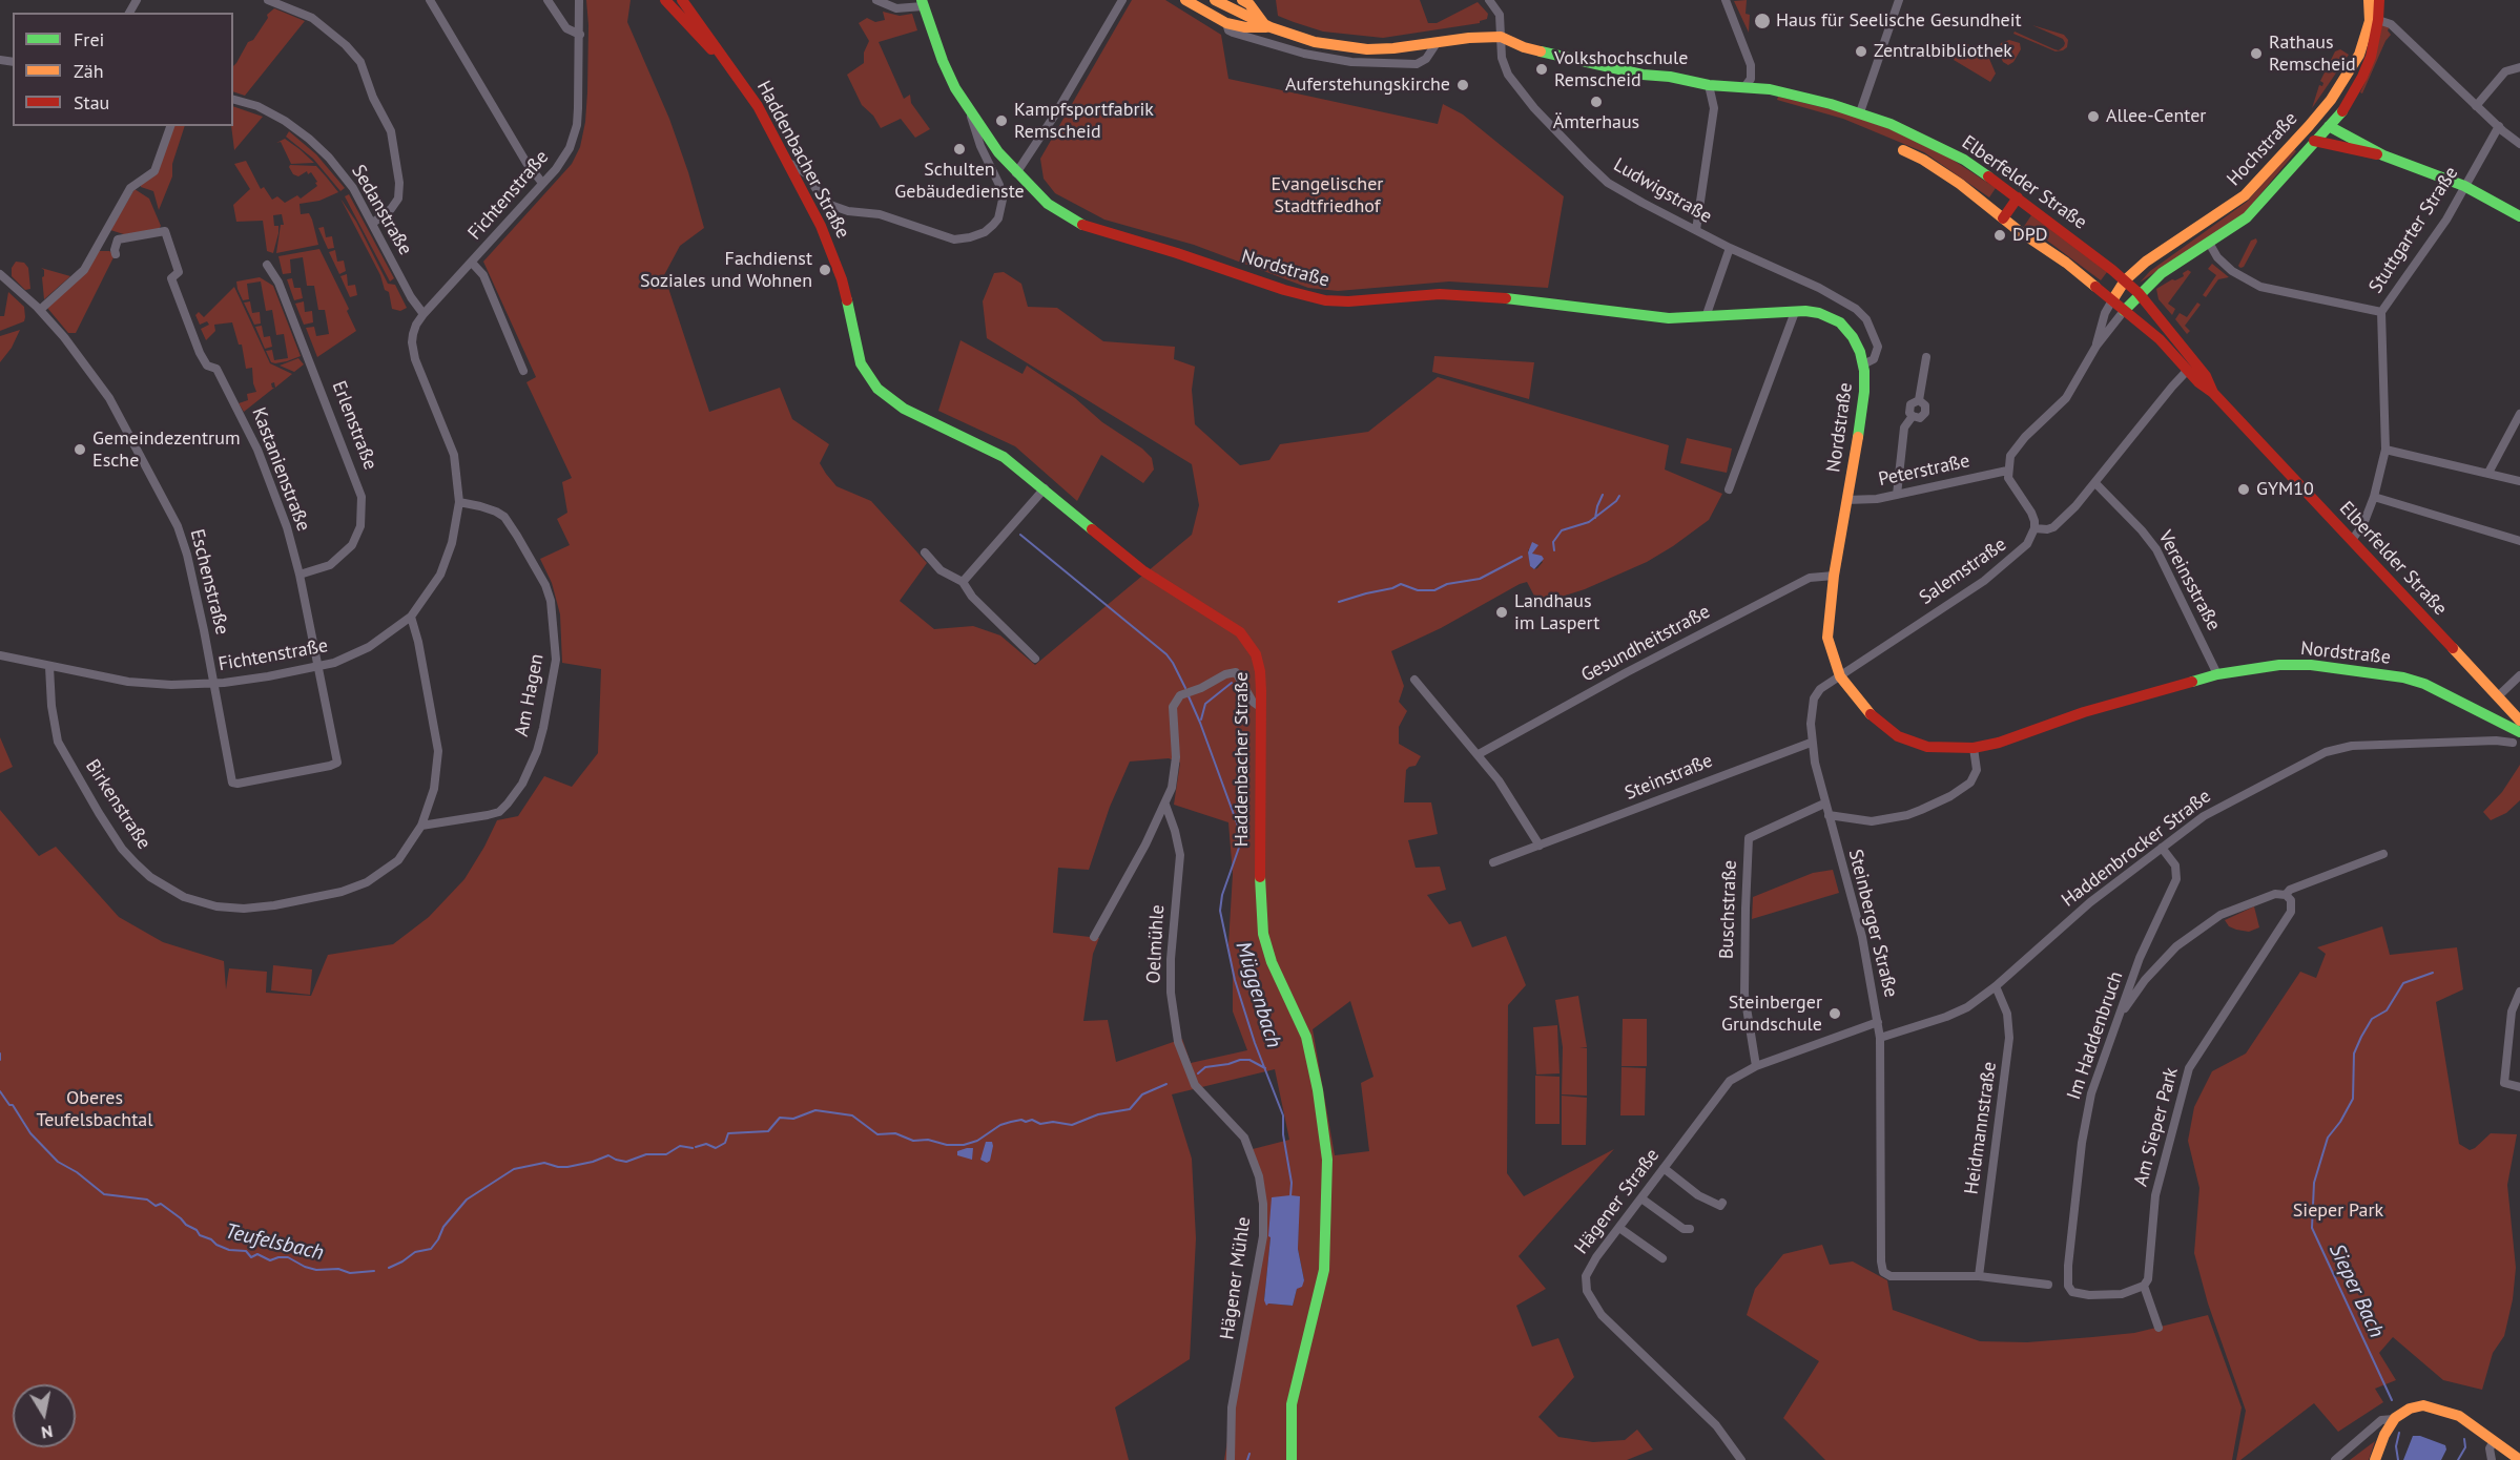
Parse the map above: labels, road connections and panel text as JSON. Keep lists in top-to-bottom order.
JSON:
{
  "streets": {
    "main road": [
      "Hochstraße",
      "Haddenbacher Straße",
      "Elberfelder Straße",
      "Nordstraße"
    ],
    "street": [
      "Ludwigstraße",
      "Fichtenstraße",
      "Sedanstraße",
      "Stuttgarter Straße",
      "Erlenstraße",
      "Kastanienstraße",
      "Peterstraße",
      "Salemstraße",
      "Vereinsstraße",
      "Eschenstraße",
      "Gesundheitstraße",
      "Am Hagen",
      "Steinstraße",
      "Birkenstraße",
      "Haddenbrocker Straße",
      "Buschstraße",
      "Steinberger Straße",
      "Oelmühle",
      "Im Haddenbruch",
      "Am Sieper Park",
      "Heidmannstraße",
      "Hägener Straße",
      "Hägener Mühle"
    ]
  },
  "crossings": [
    ["Hochstraße", "Elberfelder Straße"],
    ["Elberfelder Straße", "Ludwigstraße"],
    ["Elberfelder Straße", "Stuttgarter Straße"],
    ["Ludwigstraße", "Nordstraße"],
    ["Fichtenstraße", "Sedanstraße"],
    ["Fichtenstraße", "Kastanienstraße"],
    ["Fichtenstraße", "Eschenstraße"],
    ["Fichtenstraße", "Am Hagen"],
    ["Fichtenstraße", "Birkenstraße"],
    ["Nordstraße", "Peterstraße"],
    ["Nordstraße", "Salemstraße"],
    ["Nordstraße", "Vereinsstraße"],
    ["Nordstraße", "Gesundheitstraße"],
    ["Nordstraße", "Steinberger Straße"],
    ["Erlenstraße", "Kastanienstraße"],
    ["Kastanienstraße", "Eschenstraße"],
    ["Salemstraße", "Steinberger Straße"],
    ["Am Hagen", "Birkenstraße"],
    ["Steinstraße", "Steinberger Straße"],
    ["Haddenbrocker Straße", "Steinberger Straße"],
    ["Haddenbrocker Straße", "Im Haddenbruch"],
    ["Haddenbrocker Straße", "Heidmannstraße"],
    ["Buschstraße", "Steinberger Straße"],
    ["Buschstraße", "Hägener Straße"],
    ["Steinberger Straße", "Heidmannstraße"],
    ["Steinberger Straße", "Hägener Straße"],
    ["Oelmühle", "Hägener Mühle"],
    ["Im Haddenbruch", "Am Sieper Park"]
  ],
  "water": ["Müggenbach", "Teufelsbach", "Sieper Bach"],
  "parks": ["Evangelischer Stadtfriedhof", "Oberes Teufelsbachtal", "Sieper Park"],
  "places": [
    "Haus für Seelische Gesundheit",
    "Zentralbibliothek",
    "Rathaus Remscheid",
    "Volkshochschule Remscheid",
    "Auferstehungskirche",
    "Ämterhaus",
    "Allee-Center",
    "Kampfsportfabrik Remscheid",
    "Schulten Gebäudedienste",
    "DPD",
    "Fachdienst Soziales und Wohnen",
    "Gemeindezentrum Esche",
    "GYM10",
    "Landhaus im Laspert",
    "Steinberger Grundschule"
  ],
  "legend": ["Frei", "Zäh", "Stau"],
  "north": "bottom"
}
